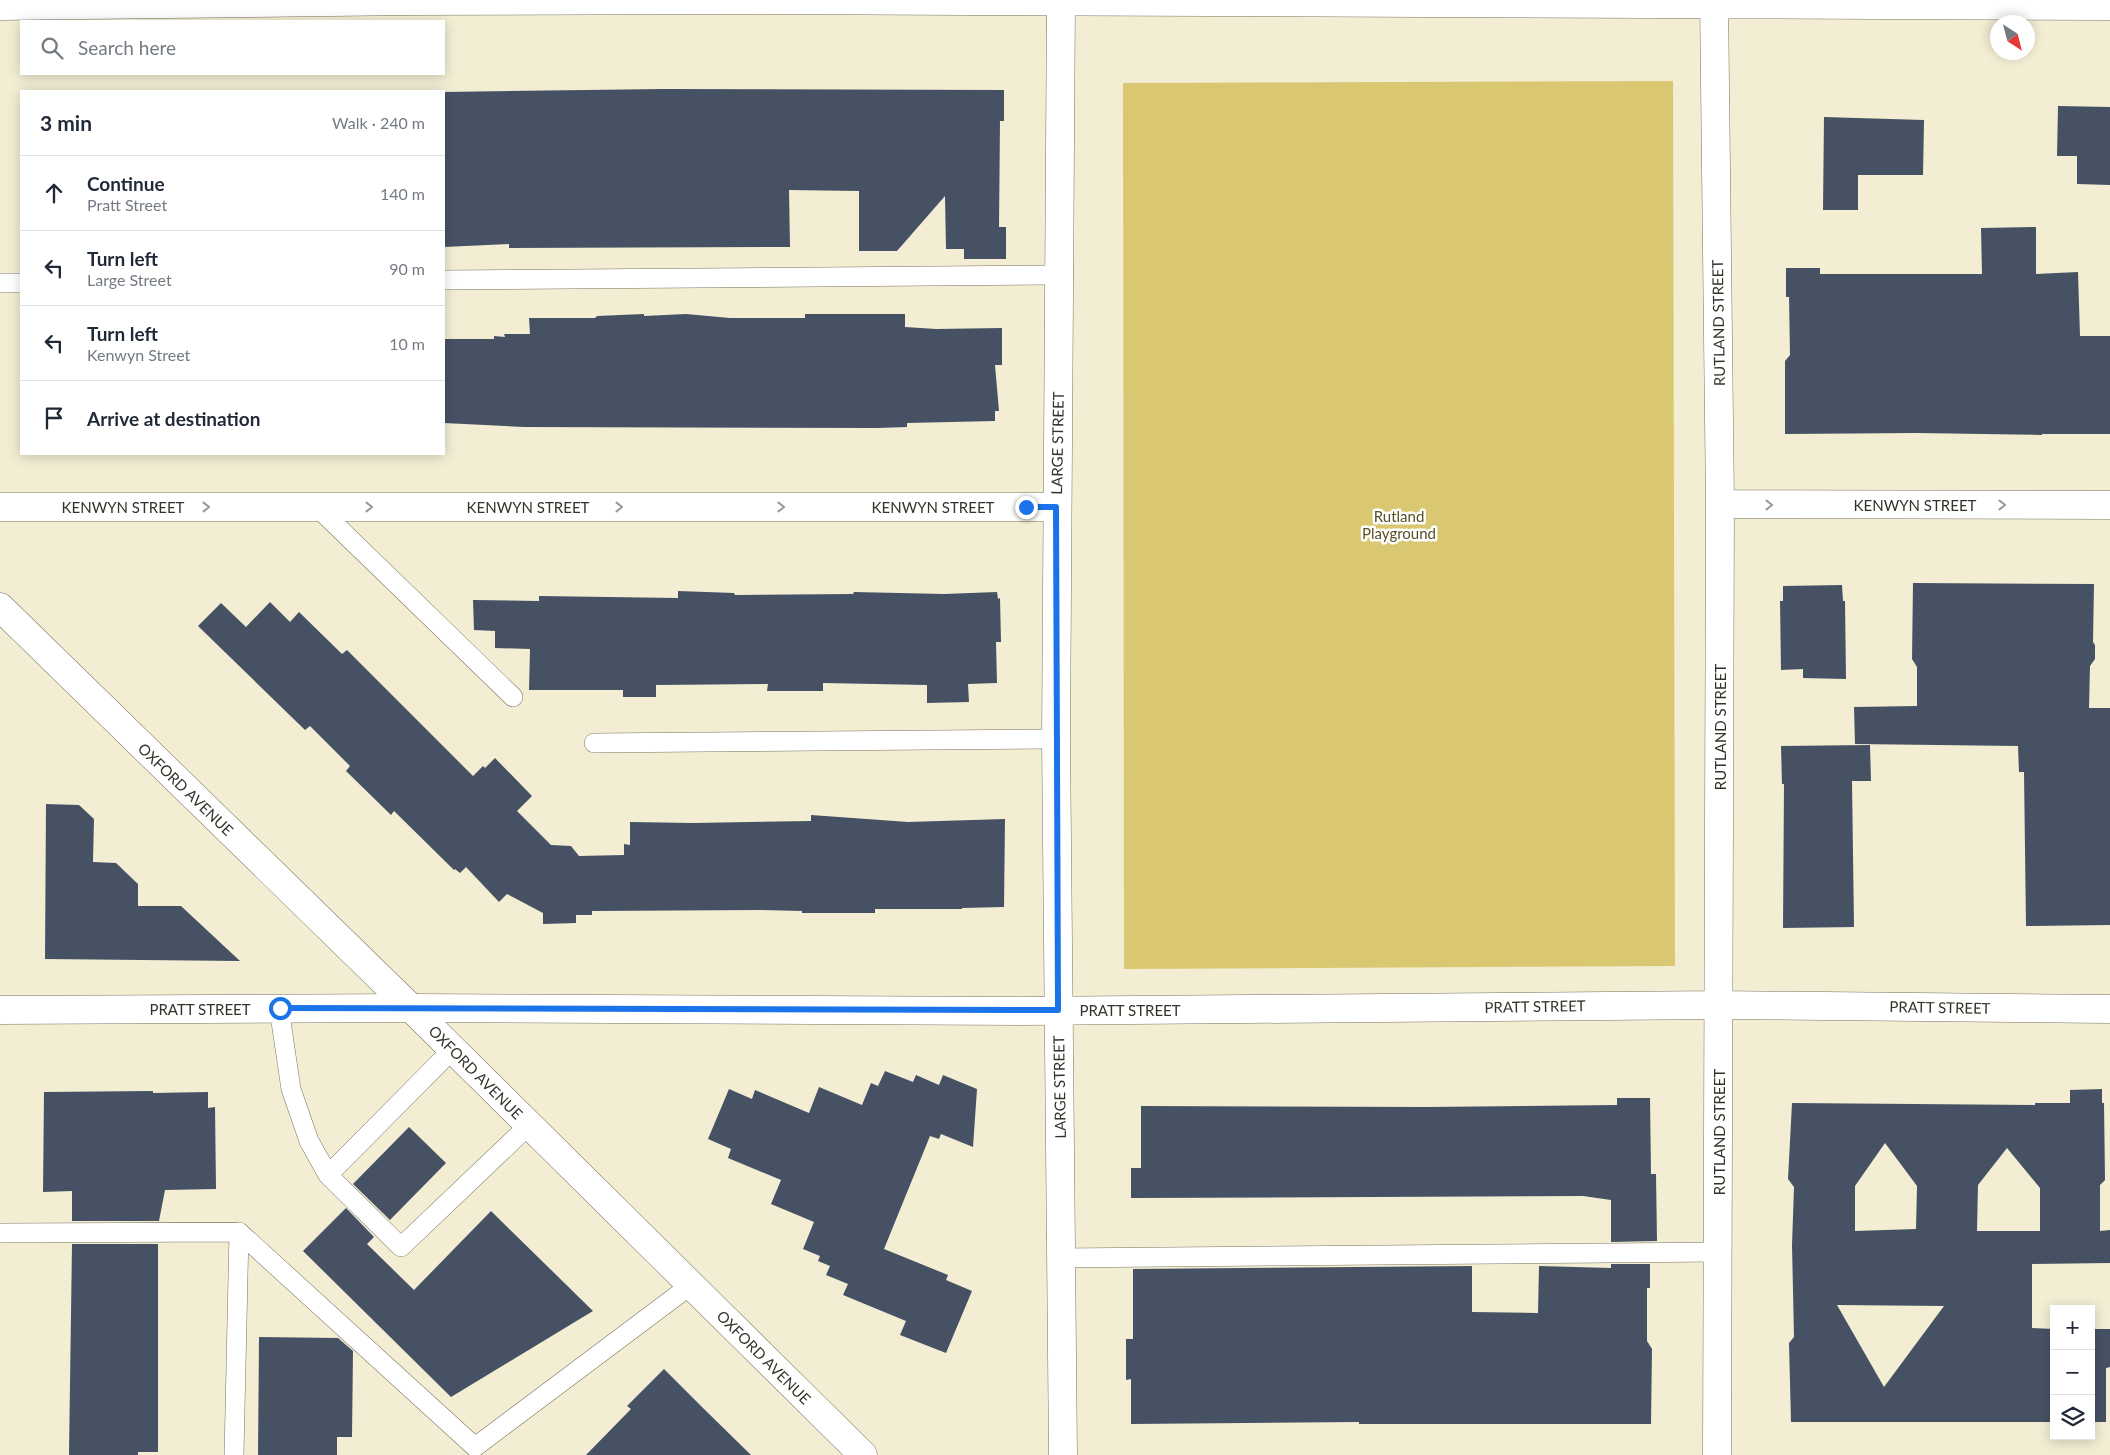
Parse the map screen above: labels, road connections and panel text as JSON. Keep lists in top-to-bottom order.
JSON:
{
  "streets": {
    "street": [
      "RUTLAND STREET",
      "LARGE STREET",
      "KENWYN STREET",
      "OXFORD AVENUE",
      "PRATT STREET"
    ]
  },
  "crossings": [
    ["RUTLAND STREET", "KENWYN STREET"],
    ["RUTLAND STREET", "PRATT STREET"],
    ["LARGE STREET", "KENWYN STREET"],
    ["LARGE STREET", "PRATT STREET"],
    ["OXFORD AVENUE", "PRATT STREET"]
  ],
  "one_way": ["KENWYN STREET"],
  "parks": ["Rutland Playground"],
  "north": "bottom right",
  "page": {
    "search": "Search here",
    "heading": ["3 min", "Walk · 240 m"],
    "list": [
      ["Continue", "Pratt Street", "140 m"],
      ["Turn left", "Large Street", "90 m"],
      ["Turn left", "Kenwyn Street", "10 m"],
      "Arrive at destination"
    ],
    "map_buttons": ["+", "−"]
  }
}
